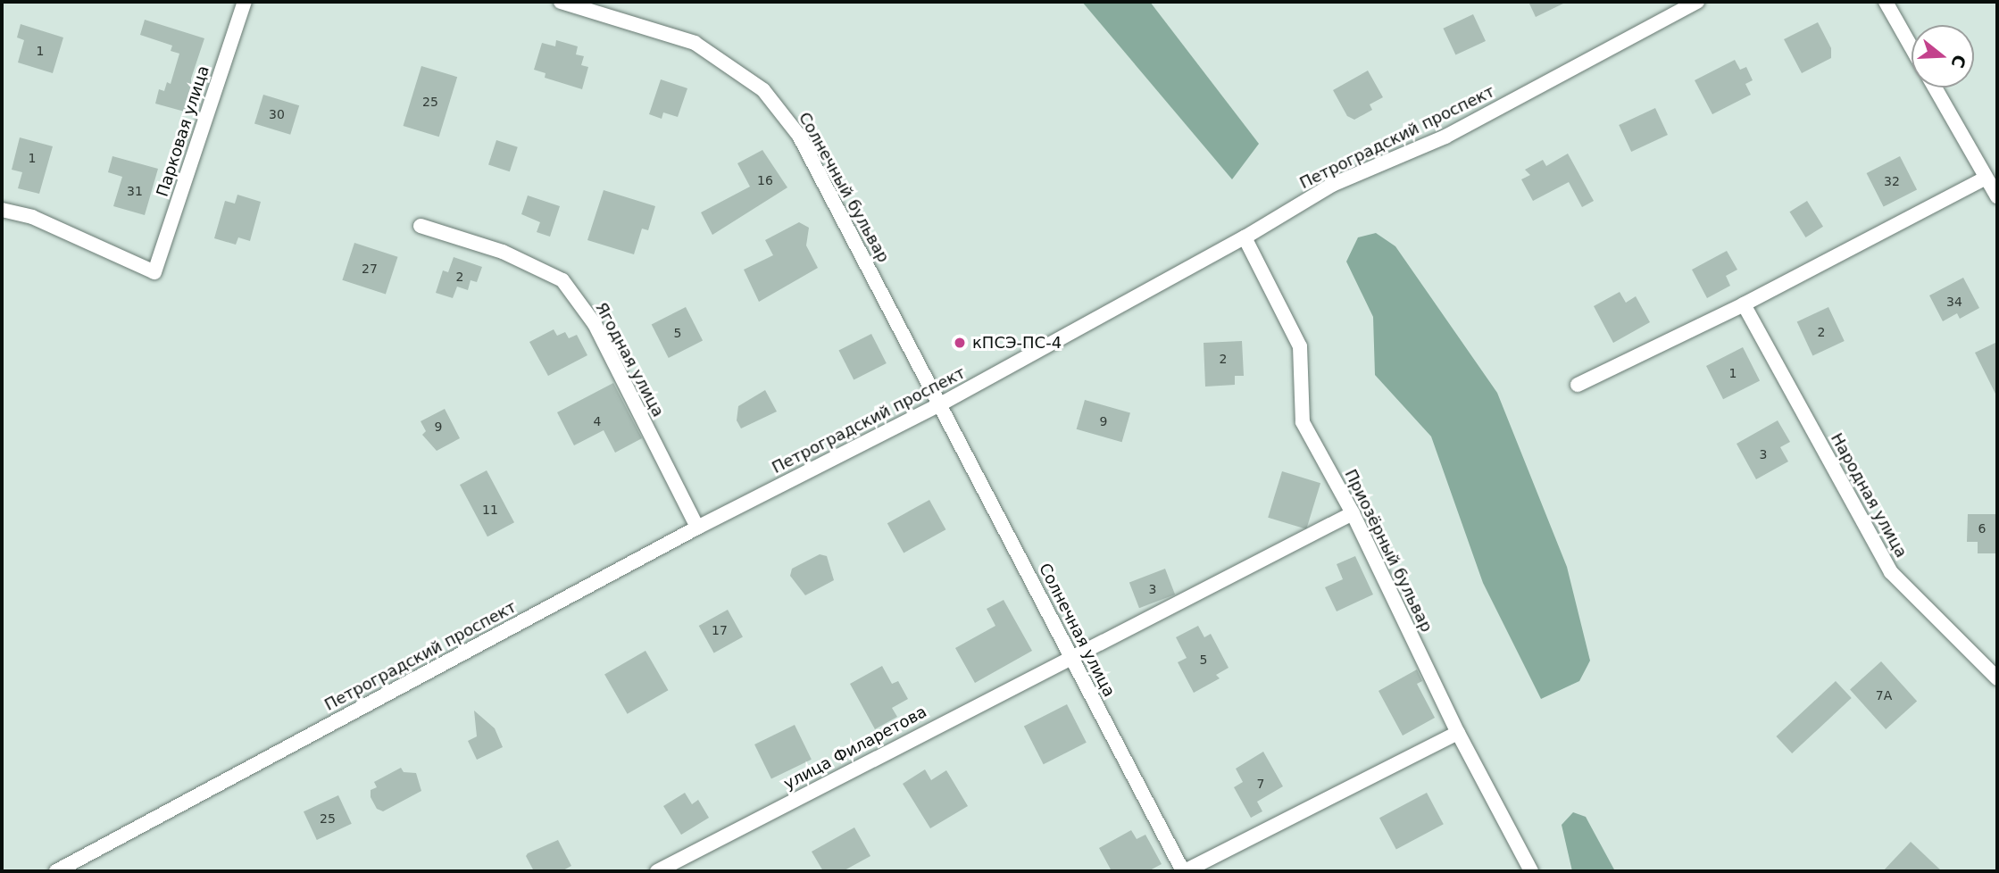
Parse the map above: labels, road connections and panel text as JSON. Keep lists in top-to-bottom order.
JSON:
{
  "streets": {
    "street": [
      "Парковая улица",
      "Петроградский проспект",
      "Солнечный бульвар",
      "Ягодная улица",
      "Народная улица",
      "Приозёрный бульвар",
      "Солнечная улица",
      "улица Филаретова"
    ]
  },
  "crossings": [
    ["Петроградский проспект", "Солнечный бульвар"],
    ["Петроградский проспект", "Ягодная улица"],
    ["Петроградский проспект", "Приозёрный бульвар"],
    ["Петроградский проспект", "Солнечная улица"],
    ["Солнечный бульвар", "Солнечная улица"],
    ["Приозёрный бульвар", "улица Филаретова"],
    ["Солнечная улица", "улица Филаретова"]
  ],
  "places": ["кПСЭ-ПС-4"],
  "house_numbers": [
    "1",
    "25",
    "30",
    "1",
    "16",
    "32",
    "31",
    "27",
    "2",
    "34",
    "2",
    "5",
    "2",
    "1",
    "4",
    "9",
    "9",
    "3",
    "11",
    "6",
    "3",
    "17",
    "5",
    "7А",
    "7",
    "25"
  ],
  "north": "right"
}
